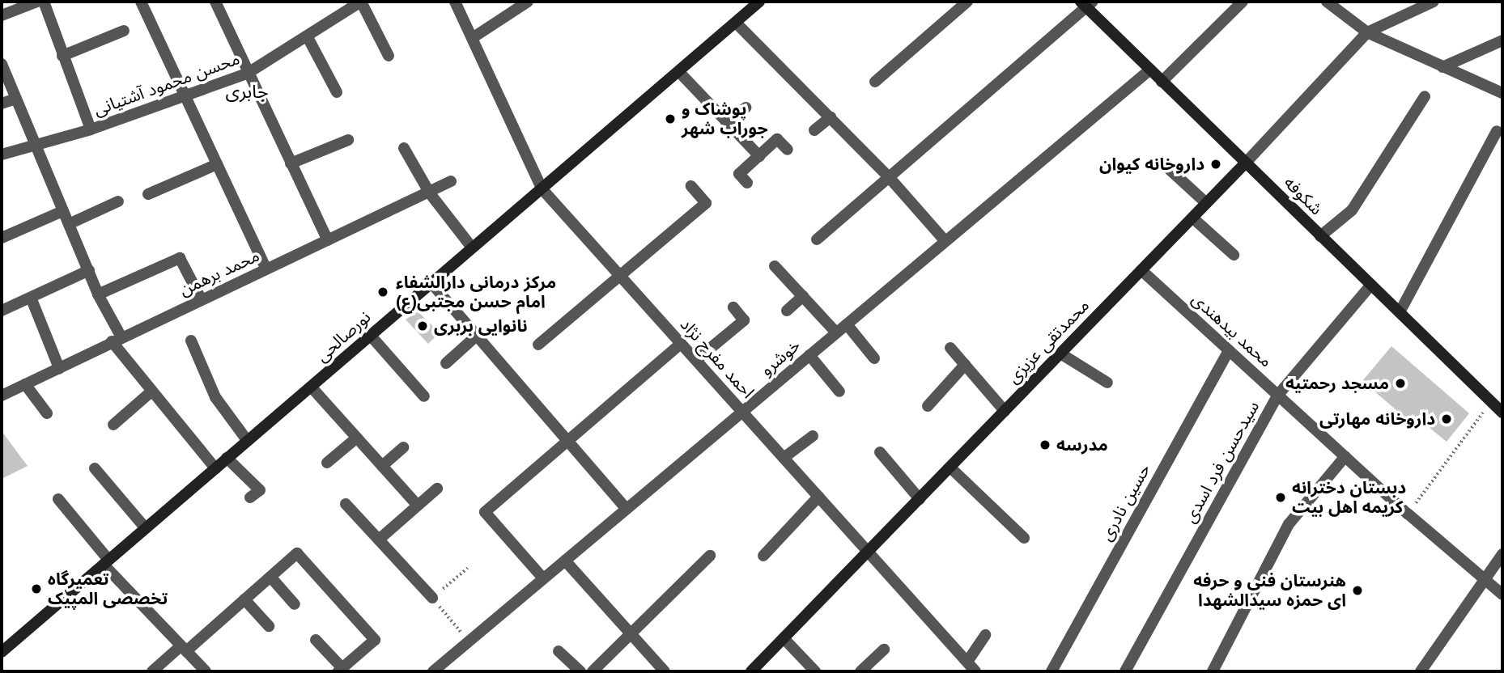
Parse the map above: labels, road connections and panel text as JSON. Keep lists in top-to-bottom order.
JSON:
{
  "streets": {
    "main road": ["شکوفه", "نورصالحی", "محمدتقی عزیزی"],
    "street": [
      "محسن محمود آشتیانی",
      "محمد برهمن",
      "محمد بیدهندی",
      "خوشرو",
      "احمد مفرح نژاد",
      "سیدحسن فرد اسدی",
      "حسین نادری"
    ]
  },
  "crossings": [
    ["شکوفه", "محمدتقی عزیزی"],
    ["شکوفه", "خوشرو"],
    ["شکوفه", "سیدحسن فرد اسدی"],
    ["محمد بیدهندی", "محمدتقی عزیزی"],
    ["محمد بیدهندی", "سیدحسن فرد اسدی"],
    ["محمد بیدهندی", "حسین نادری"],
    ["نورصالحی", "احمد مفرح نژاد"],
    ["محمدتقی عزیزی", "احمد مفرح نژاد"],
    ["خوشرو", "احمد مفرح نژاد"]
  ],
  "districts": ["جابری"],
  "places": [
    "پوشاک و جوراب شهر",
    "داروخانه کیوان",
    "مرکز درمانی دارالشفاء امام حسن مجتبی(ع)",
    "نانوایی بربری",
    "مسجد رحمتیه",
    "داروخانه مهارتی",
    "مدرسه",
    "دبستان دخترانه کریمه اهل بیت",
    "تعمیرگاه تخصصی المپیک",
    "هنرستان فنی و حرفه ای حمزه سیدالشهدا"
  ]
}
